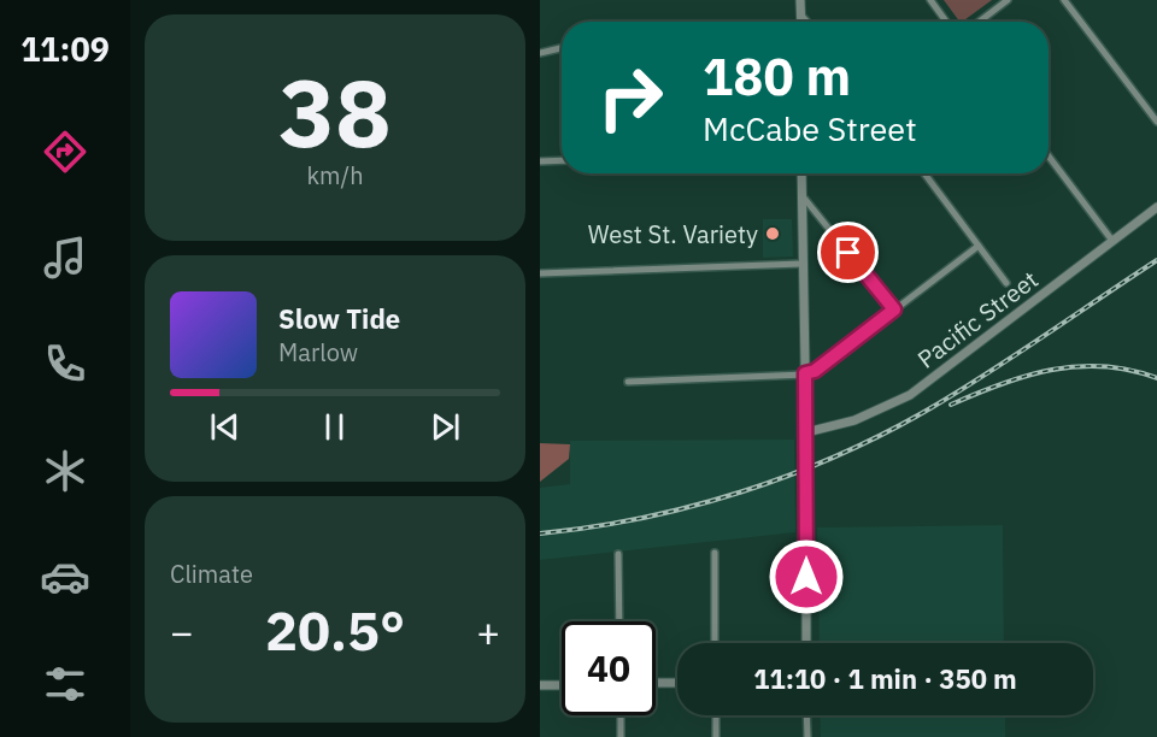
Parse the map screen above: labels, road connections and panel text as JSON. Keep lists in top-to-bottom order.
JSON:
{
  "streets": {
    "street": ["Pacific Street"]
  },
  "places": ["West St. Variety"],
  "page": {
    "tabs": "11:09",
    "tile": [
      ["38", "km/h"],
      "Climate"
    ],
    "turn": ["180 m", "McCabe Street"],
    "song": ["Slow Tide", "Marlow"],
    "heat": ["−", "20.5°", "+"],
    "limit": "40",
    "trip": "11:10 · 1 min · 350 m"
  }
}
